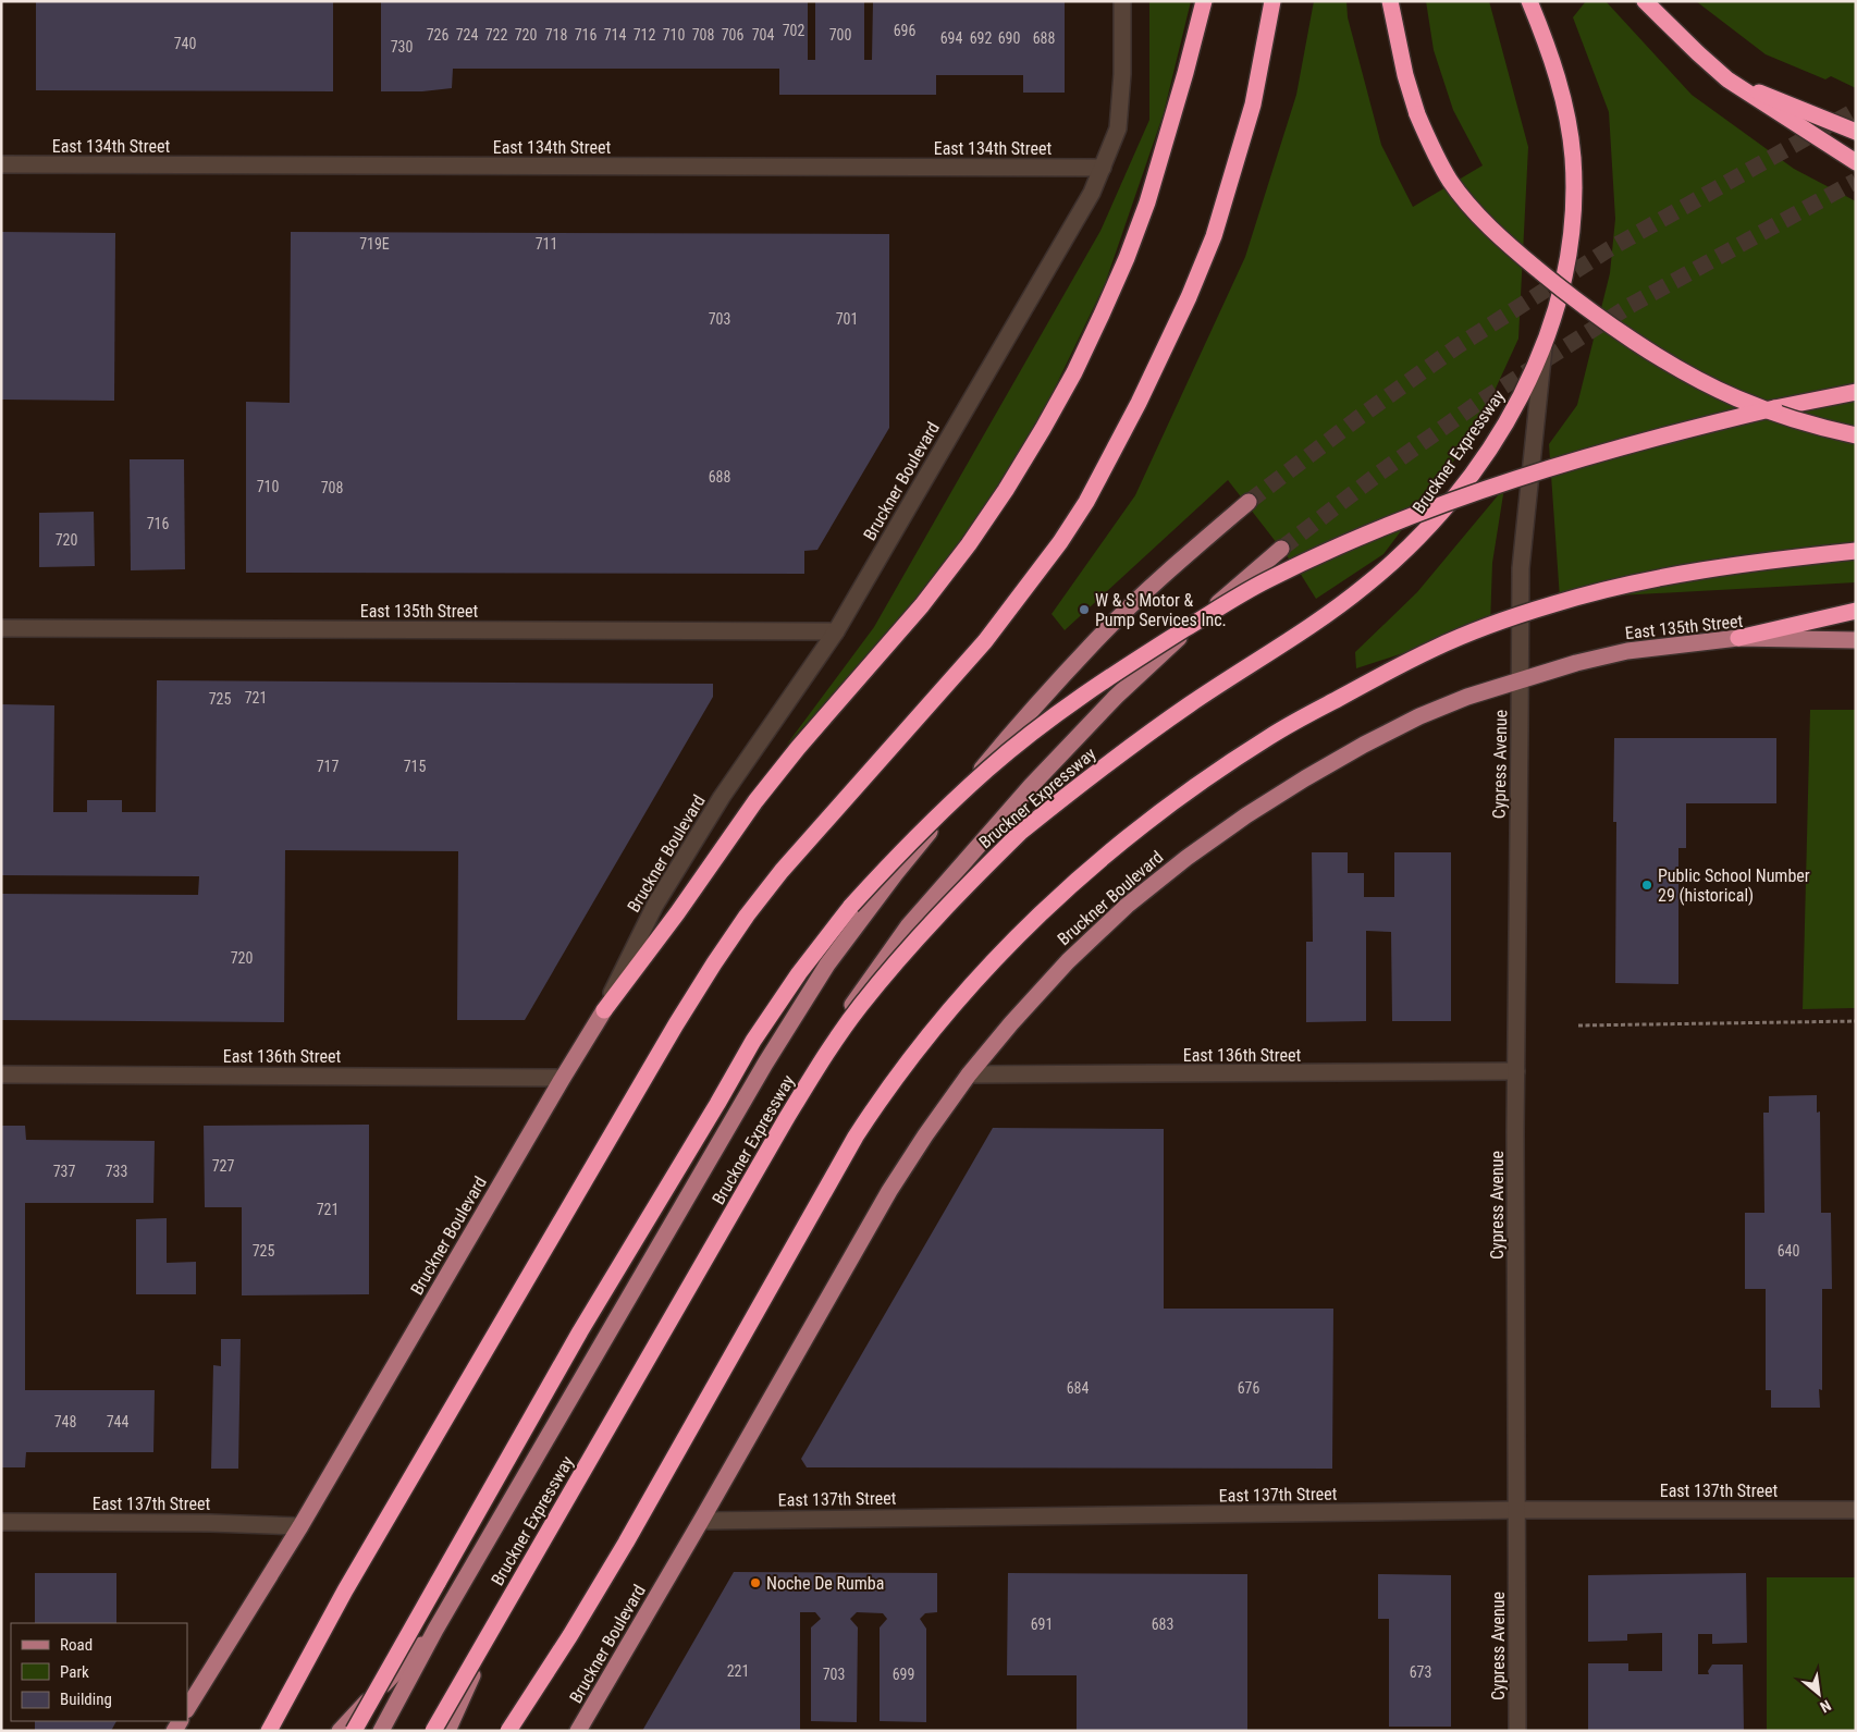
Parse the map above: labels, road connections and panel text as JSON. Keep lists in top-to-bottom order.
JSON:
{
  "streets": {
    "highway": ["Bruckner Expressway"],
    "main road": ["Bruckner Boulevard", "East 135th Street"],
    "street": [
      "East 134th Street",
      "Cypress Avenue",
      "East 136th Street",
      "East 137th Street"
    ]
  },
  "crossings": [
    ["East 134th Street", "Bruckner Boulevard"],
    ["Bruckner Expressway", "Cypress Avenue"],
    ["Bruckner Boulevard", "East 135th Street"],
    ["Bruckner Boulevard", "Cypress Avenue"],
    ["Bruckner Boulevard", "East 136th Street"],
    ["Bruckner Boulevard", "East 137th Street"],
    ["East 135th Street", "Cypress Avenue"],
    ["Cypress Avenue", "East 136th Street"],
    ["Cypress Avenue", "East 137th Street"]
  ],
  "places": ["W & S Motor & Pump Services Inc.", "Public School Number 29 (historical)", "Noche De Rumba"],
  "house_numbers": [
    "702",
    "696",
    "726",
    "724",
    "722",
    "720",
    "718",
    "716",
    "714",
    "712",
    "710",
    "708",
    "706",
    "704",
    "700",
    "694",
    "692",
    "690",
    "688",
    "740",
    "730",
    "719E",
    "711",
    "703",
    "701",
    "688",
    "710",
    "708",
    "716",
    "720",
    "721",
    "725",
    "717",
    "715",
    "720",
    "727",
    "737",
    "733",
    "721",
    "725",
    "640",
    "684",
    "676",
    "748",
    "744",
    "691",
    "683",
    "221",
    "673",
    "703",
    "699"
  ],
  "legend": ["Road", "Park", "Building"],
  "north": "bottom right"
}
